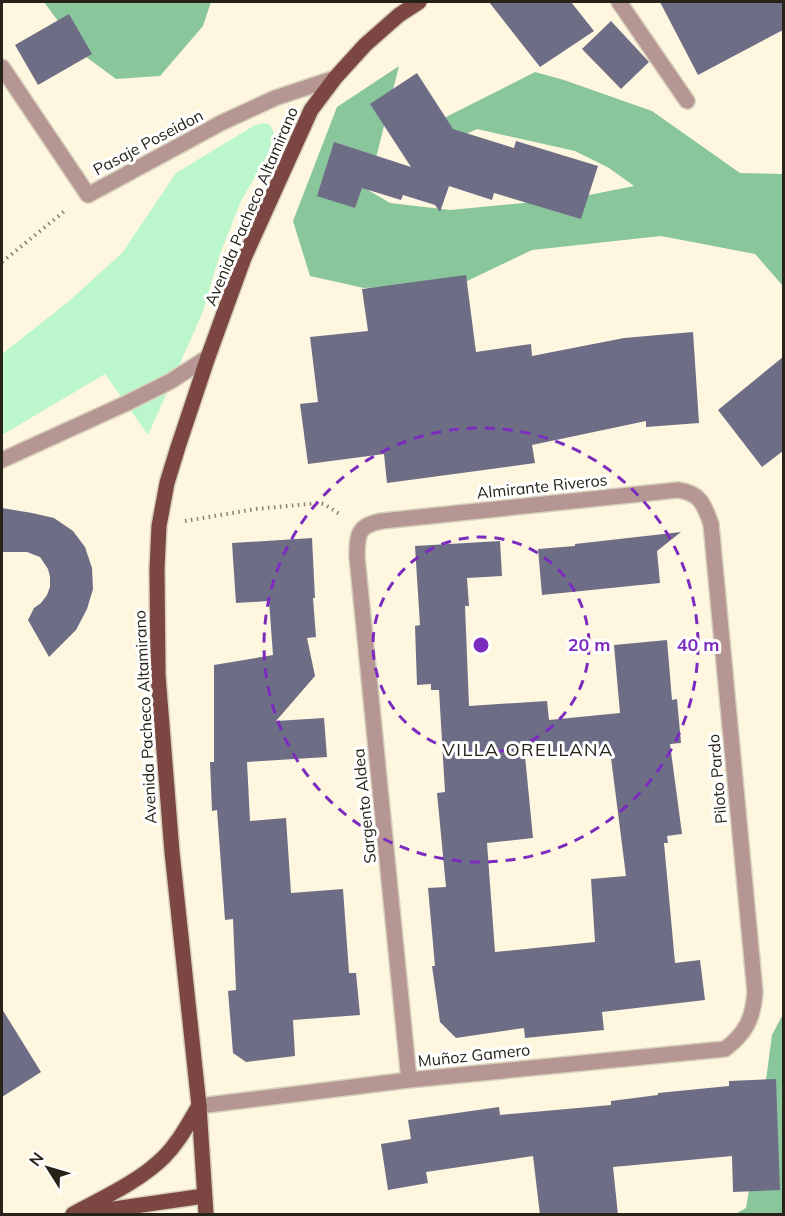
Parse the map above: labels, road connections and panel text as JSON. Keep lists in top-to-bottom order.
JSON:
{
  "streets": {
    "main road": ["Avenida Pacheco Altamirano"],
    "street": [
      "Pasaje Poseidon",
      "Almirante Riveros",
      "Piloto Pardo",
      "Sargento Aldea",
      "Muñoz Gamero"
    ]
  },
  "crossings": [
    ["Pasaje Poseidon", "Avenida Pacheco Altamirano"],
    ["Avenida Pacheco Altamirano", "Muñoz Gamero"],
    ["Almirante Riveros", "Piloto Pardo"],
    ["Almirante Riveros", "Sargento Aldea"],
    ["Piloto Pardo", "Muñoz Gamero"],
    ["Sargento Aldea", "Muñoz Gamero"]
  ],
  "districts": ["VILLA ORELLANA"],
  "north": "top left",
  "rings": ["20 m", "40 m"]
}
